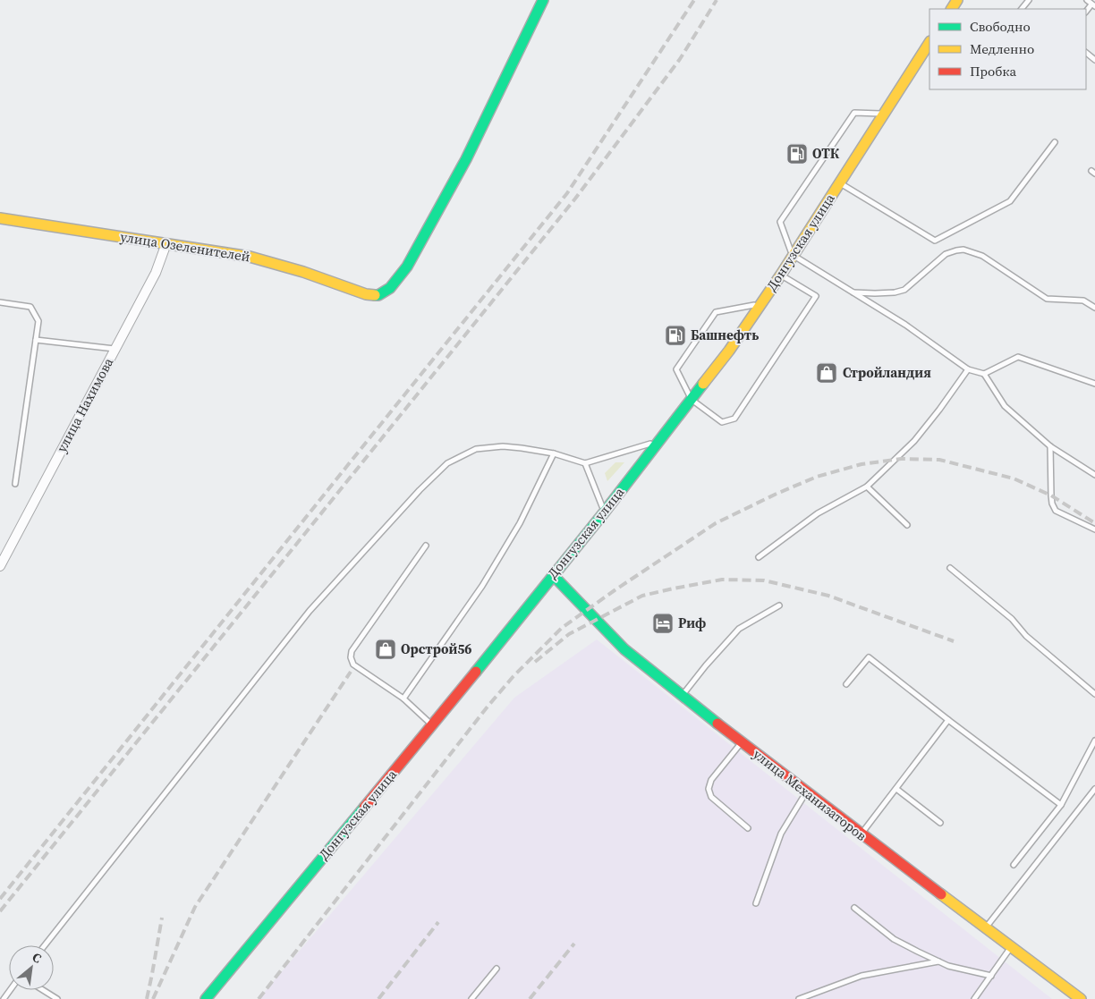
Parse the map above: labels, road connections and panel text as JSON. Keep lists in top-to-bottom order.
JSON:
{
  "streets": {
    "main road": ["Донгузская улица", "улица Озеленителей", "улица Механизаторов"],
    "street": ["улица Нахимова"]
  },
  "crossings": [
    ["Донгузская улица", "улица Механизаторов"],
    ["улица Озеленителей", "улица Нахимова"]
  ],
  "places": {
    "fuel station": ["ОТК", "Башнефть"],
    "shop": ["Стройландия", "Орстрой56"],
    "hotel": ["Риф"]
  },
  "legend": ["Свободно", "Медленно", "Пробка"],
  "north": "top right"
}
